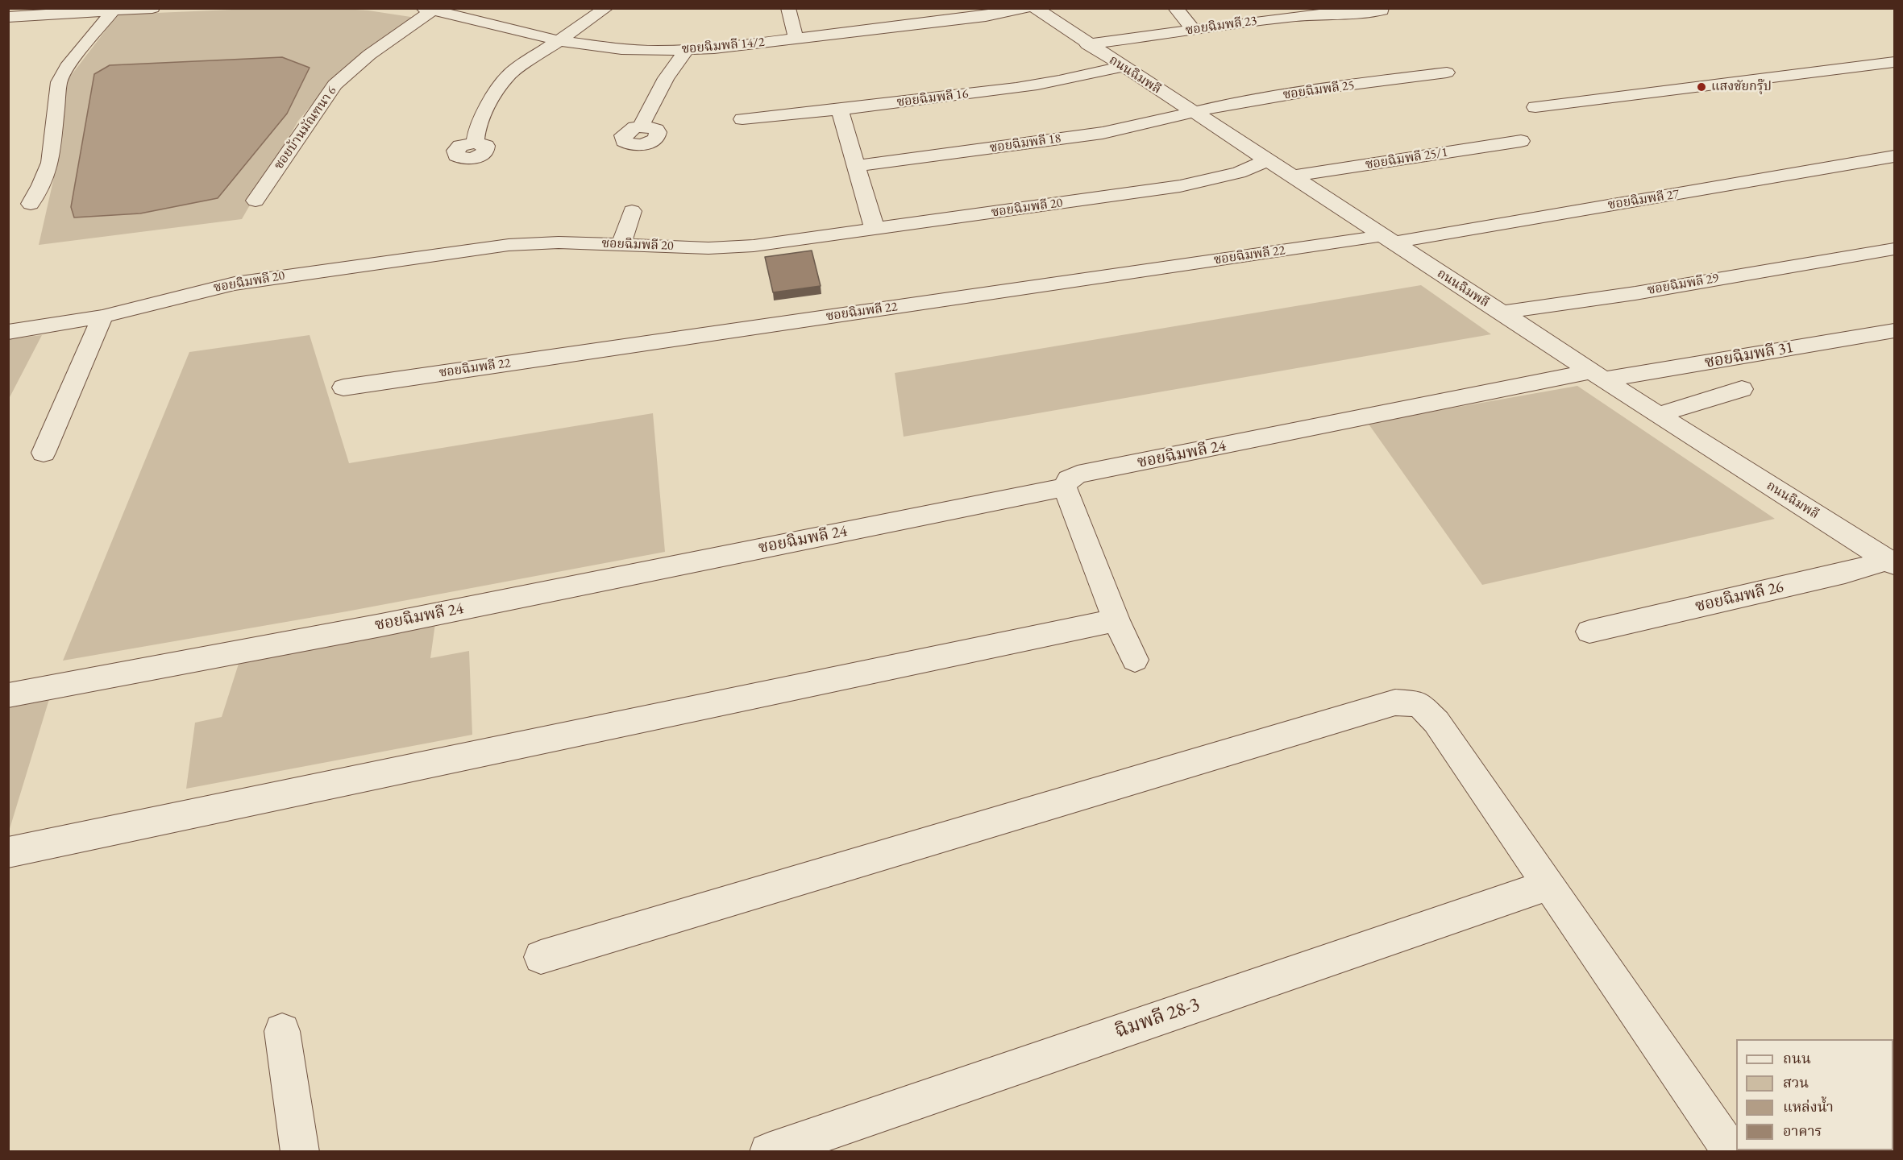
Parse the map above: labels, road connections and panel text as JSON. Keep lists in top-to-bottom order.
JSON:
{
  "streets": {
    "street": [
      "ซอยฉิมพลี 23",
      "ซอยฉิมพลี 14/2",
      "ถนนฉิมพลี",
      "ซอยฉิมพลี 25",
      "ซอยฉิมพลี 16",
      "ซอยบ้านมัณฑนา 6",
      "ซอยฉิมพลี 18",
      "ซอยฉิมพลี 25/1",
      "ซอยฉิมพลี 27",
      "ซอยฉิมพลี 20",
      "ซอยฉิมพลี 22",
      "ซอยฉิมพลี 29",
      "ซอยฉิมพลี 31",
      "ซอยฉิมพลี 24",
      "ซอยฉิมพลี 26",
      "ฉิมพลี 28-3"
    ]
  },
  "crossings": [
    ["ซอยฉิมพลี 23", "ถนนฉิมพลี"],
    ["ซอยฉิมพลี 14/2", "ซอยบ้านมัณฑนา 6"],
    ["ถนนฉิมพลี", "ซอยฉิมพลี 25"],
    ["ถนนฉิมพลี", "ซอยฉิมพลี 16"],
    ["ถนนฉิมพลี", "ซอยฉิมพลี 18"],
    ["ถนนฉิมพลี", "ซอยฉิมพลี 25/1"],
    ["ถนนฉิมพลี", "ซอยฉิมพลี 27"],
    ["ถนนฉิมพลี", "ซอยฉิมพลี 20"],
    ["ถนนฉิมพลี", "ซอยฉิมพลี 22"],
    ["ถนนฉิมพลี", "ซอยฉิมพลี 29"],
    ["ถนนฉิมพลี", "ซอยฉิมพลี 31"],
    ["ถนนฉิมพลี", "ซอยฉิมพลี 24"],
    ["ถนนฉิมพลี", "ซอยฉิมพลี 26"],
    ["ซอยฉิมพลี 25", "ซอยฉิมพลี 18"],
    ["ซอยฉิมพลี 27", "ซอยฉิมพลี 22"],
    ["ซอยฉิมพลี 31", "ซอยฉิมพลี 24"]
  ],
  "places": ["แสงชัยกรุ๊ป"],
  "legend": [
    "ถนน",
    "สวน",
    "แหล่งน้ำ",
    "อาคาร"
  ]
}
